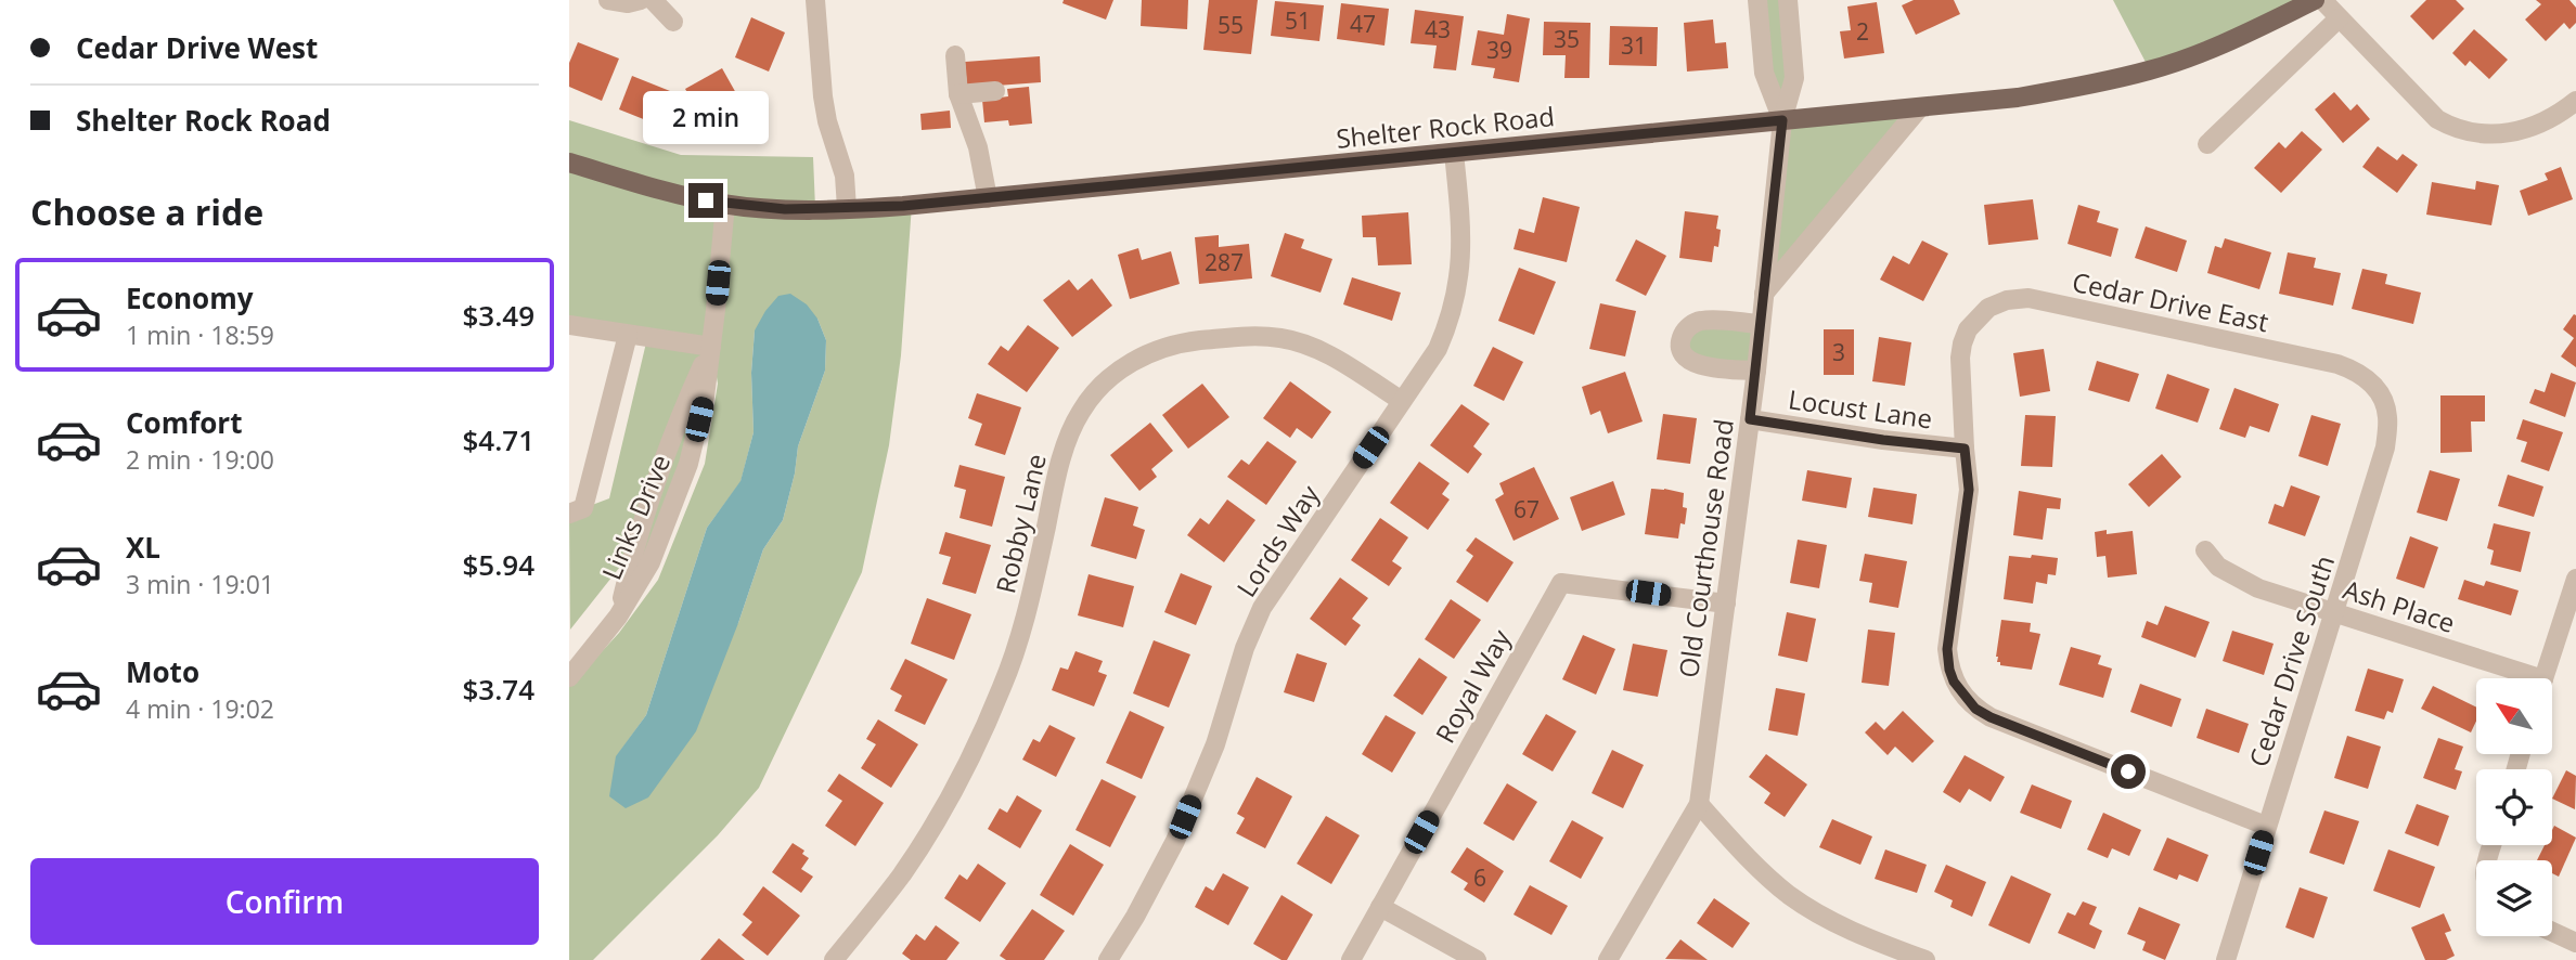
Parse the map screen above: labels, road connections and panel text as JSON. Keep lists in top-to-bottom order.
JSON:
{
  "streets": {
    "main road": ["Shelter Rock Road"],
    "street": [
      "Cedar Drive East",
      "Locust Lane",
      "Links Drive",
      "Robby Lane",
      "Lords Way",
      "Old Courthouse Road",
      "Ash Place",
      "Cedar Drive South",
      "Royal Way"
    ]
  },
  "crossings": [
    ["Shelter Rock Road", "Links Drive"],
    ["Shelter Rock Road", "Lords Way"],
    ["Shelter Rock Road", "Old Courthouse Road"],
    ["Cedar Drive East", "Locust Lane"],
    ["Cedar Drive East", "Cedar Drive South"],
    ["Locust Lane", "Old Courthouse Road"],
    ["Robby Lane", "Lords Way"],
    ["Old Courthouse Road", "Royal Way"],
    ["Ash Place", "Cedar Drive South"]
  ],
  "house_numbers": [
    "51",
    "47",
    "55",
    "43",
    "2",
    "35",
    "31",
    "39",
    "287",
    "3",
    "67",
    "6"
  ],
  "north": "top left",
  "page": {
    "banner": ["Cedar Drive West", "Shelter Rock Road"],
    "bubble": "2 min",
    "heading": "Choose a ride",
    "list": [
      {
        "name": "Economy",
        "note": "1 min · 18:59",
        "value": "$3.49"
      },
      {
        "name": "Comfort",
        "note": "2 min · 19:00",
        "value": "$4.71"
      },
      {
        "name": "XL",
        "note": "3 min · 19:01",
        "value": "$5.94"
      },
      {
        "name": "Moto",
        "note": "4 min · 19:02",
        "value": "$3.74"
      }
    ],
    "buttons": "Confirm"
  }
}
